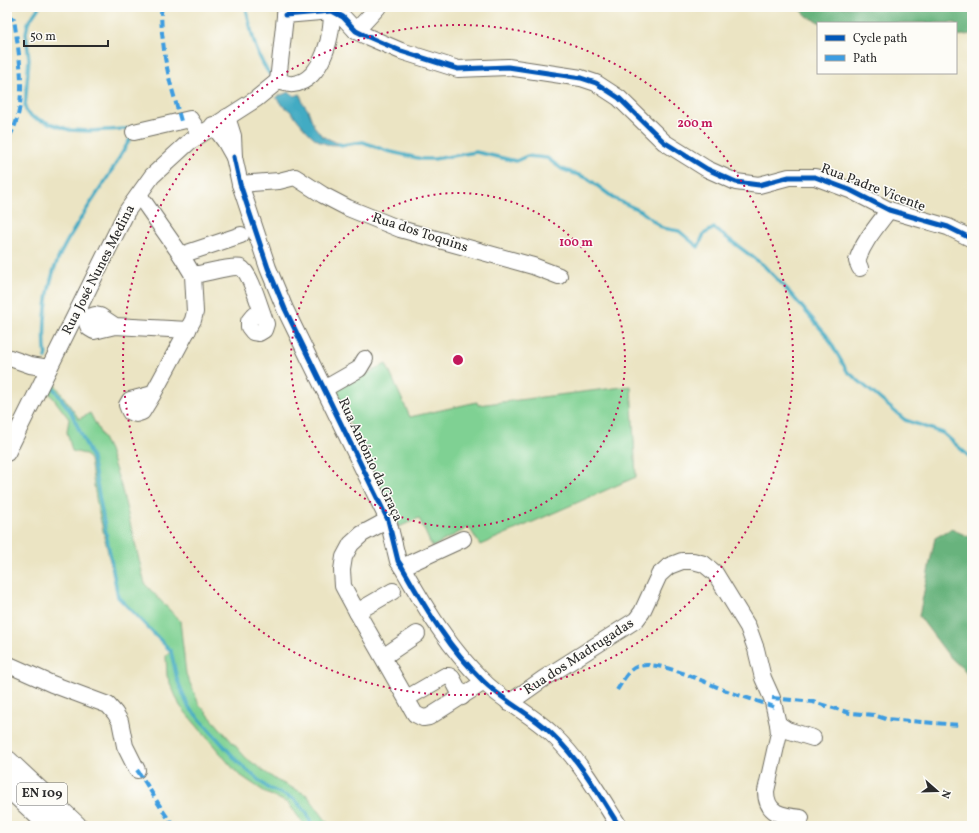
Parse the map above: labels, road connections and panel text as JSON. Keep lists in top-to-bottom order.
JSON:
{
  "streets": {
    "main road": ["EN 109"],
    "street": [
      "Rua Padre Vicente",
      "Rua dos Toquins",
      "Rua José Nunes Medina",
      "Rua António da Graça",
      "Rua dos Madrugadas"
    ]
  },
  "crossings": [
    ["Rua dos Toquins", "Rua António da Graça"],
    ["Rua José Nunes Medina", "Rua António da Graça"],
    ["Rua António da Graça", "Rua dos Madrugadas"]
  ],
  "legend": ["Cycle path", "Path"],
  "scale_bar": "50 m",
  "north": "right",
  "rings": ["200 m", "100 m"]
}
